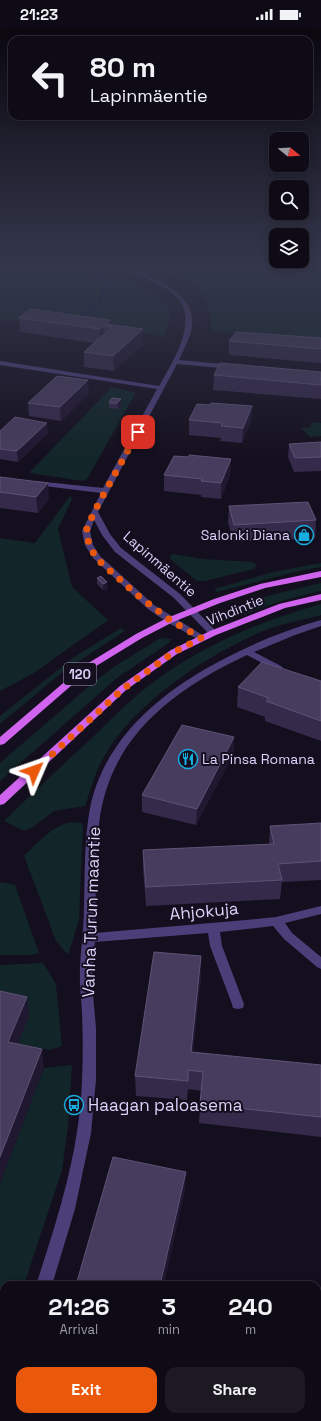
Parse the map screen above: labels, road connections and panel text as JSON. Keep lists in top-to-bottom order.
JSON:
{
  "streets": {
    "main road": ["Vihdintie", "120"],
    "street": ["Lapinmäentie", "Ahjokuja", "Vanha Turun maantie"]
  },
  "crossings": [
    ["Lapinmäentie", "Vihdintie"],
    ["Ahjokuja", "Vanha Turun maantie"]
  ],
  "places": {
    "shop": ["Salonki Diana"],
    "restaurant": ["La Pinsa Romana"],
    "bus stop": ["Haagan paloasema"]
  },
  "north": "right",
  "page": {
    "status": "21:23",
    "turn": ["80 m", "Lapinmäentie"],
    "eta": [
      "21:26",
      "Arrival",
      "3",
      "min",
      "240",
      "m"
    ],
    "buttons": ["Exit", "Share"]
  }
}
